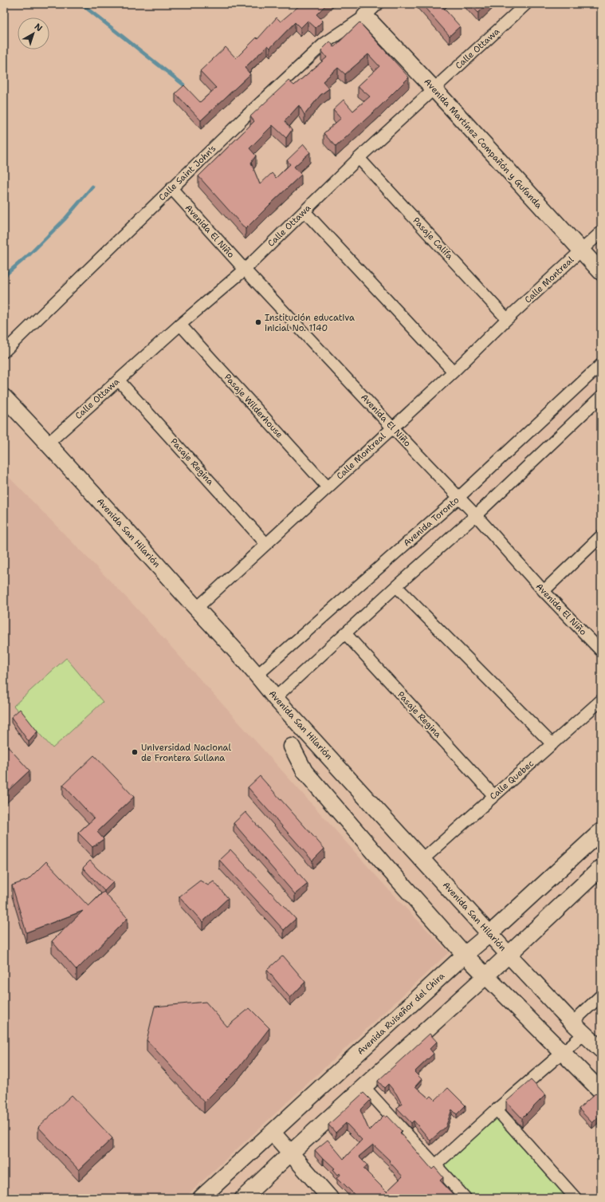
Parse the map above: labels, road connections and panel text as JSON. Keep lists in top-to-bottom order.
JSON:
{
  "streets": {
    "street": [
      "Calle Ottawa",
      "Avenida Martínez Compañón y Gufanda",
      "Calle Saint John's",
      "Avenida El Niño",
      "Pasaje Califa",
      "Calle Montreal",
      "Pasaje Wilderhouse",
      "Pasaje Regina",
      "Avenida Toronto",
      "Avenida San Hilarión",
      "Calle Quebec",
      "Avenida Ruiseñor del Chira"
    ]
  },
  "crossings": [
    ["Calle Ottawa", "Avenida Martínez Compañón y Gufanda"],
    ["Calle Ottawa", "Avenida El Niño"],
    ["Calle Ottawa", "Pasaje Califa"],
    ["Calle Ottawa", "Pasaje Wilderhouse"],
    ["Calle Ottawa", "Pasaje Regina"],
    ["Calle Ottawa", "Avenida San Hilarión"],
    ["Avenida Martínez Compañón y Gufanda", "Calle Saint John's"],
    ["Avenida Martínez Compañón y Gufanda", "Calle Montreal"],
    ["Calle Saint John's", "Avenida El Niño"],
    ["Avenida El Niño", "Calle Montreal"],
    ["Avenida El Niño", "Avenida Toronto"],
    ["Pasaje Califa", "Calle Montreal"],
    ["Calle Montreal", "Pasaje Wilderhouse"],
    ["Calle Montreal", "Pasaje Regina"],
    ["Calle Montreal", "Avenida San Hilarión"],
    ["Pasaje Regina", "Calle Quebec"],
    ["Avenida Toronto", "Avenida San Hilarión"],
    ["Avenida San Hilarión", "Calle Quebec"],
    ["Avenida San Hilarión", "Avenida Ruiseñor del Chira"]
  ],
  "places": ["Institución educativa inicial No. 1140", "Universidad Nacional de Frontera Sullana"],
  "north": "top right"
}
